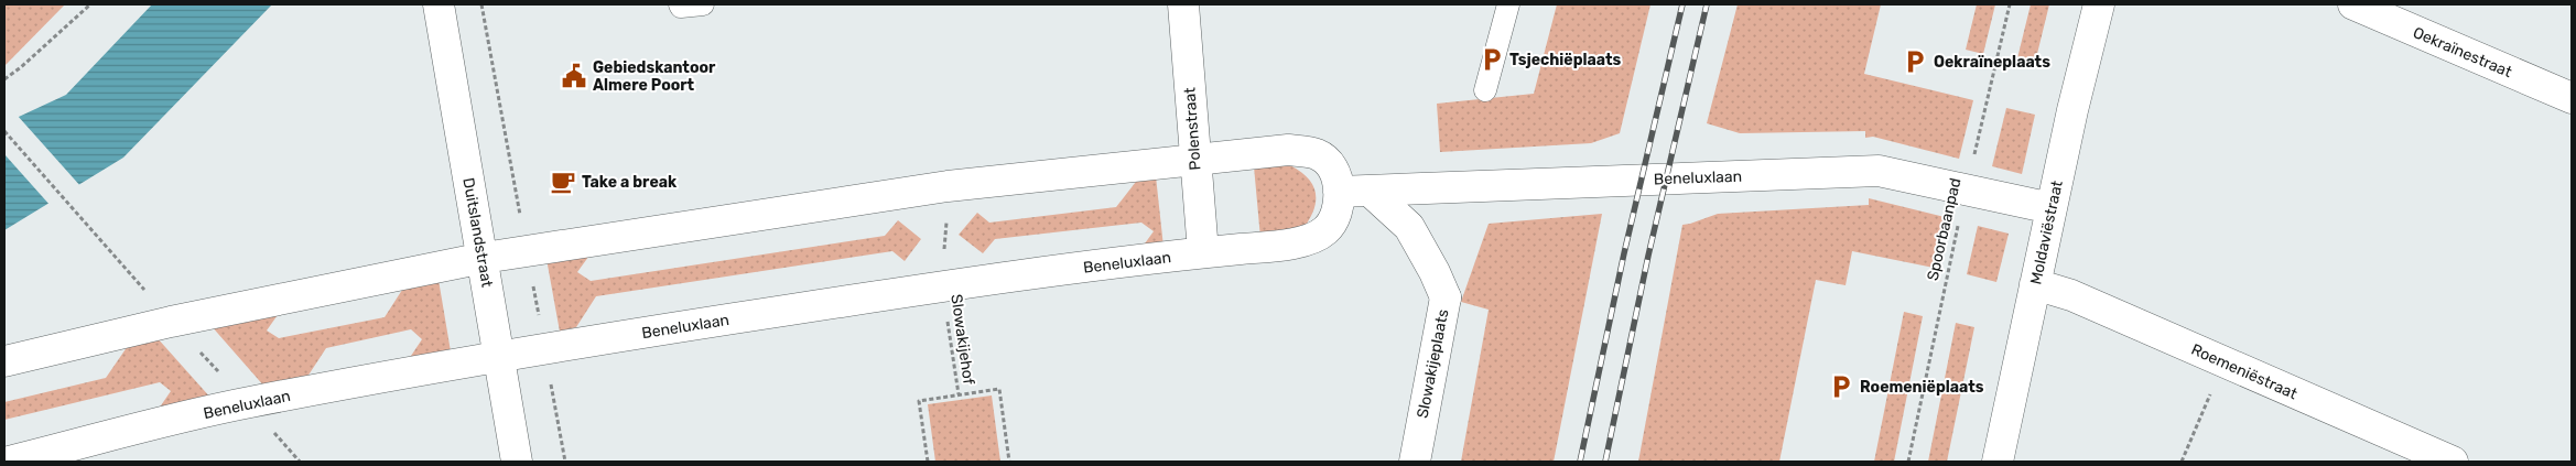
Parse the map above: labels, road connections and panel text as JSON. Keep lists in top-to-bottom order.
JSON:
{
  "streets": {
    "street": [
      "Oekraïnestraat",
      "Polenstraat",
      "Beneluxlaan",
      "Duitslandstraat",
      "Moldaviëstraat",
      "Slowakijeplaats",
      "Roemeniëstraat"
    ],
    "path": ["Spoorbaanpad", "Slowakijehof"]
  },
  "crossings": [
    ["Polenstraat", "Beneluxlaan"],
    ["Beneluxlaan", "Spoorbaanpad"],
    ["Beneluxlaan", "Duitslandstraat"],
    ["Beneluxlaan", "Moldaviëstraat"],
    ["Beneluxlaan", "Slowakijehof"],
    ["Beneluxlaan", "Slowakijeplaats"],
    ["Moldaviëstraat", "Roemeniëstraat"]
  ],
  "places": {
    "parking": ["Tsjechiëplaats", "Oekraïneplaats", "Roemeniëplaats"],
    "public building": ["Gebiedskantoor Almere Poort"],
    "cafe": ["Take a break"]
  }
}
